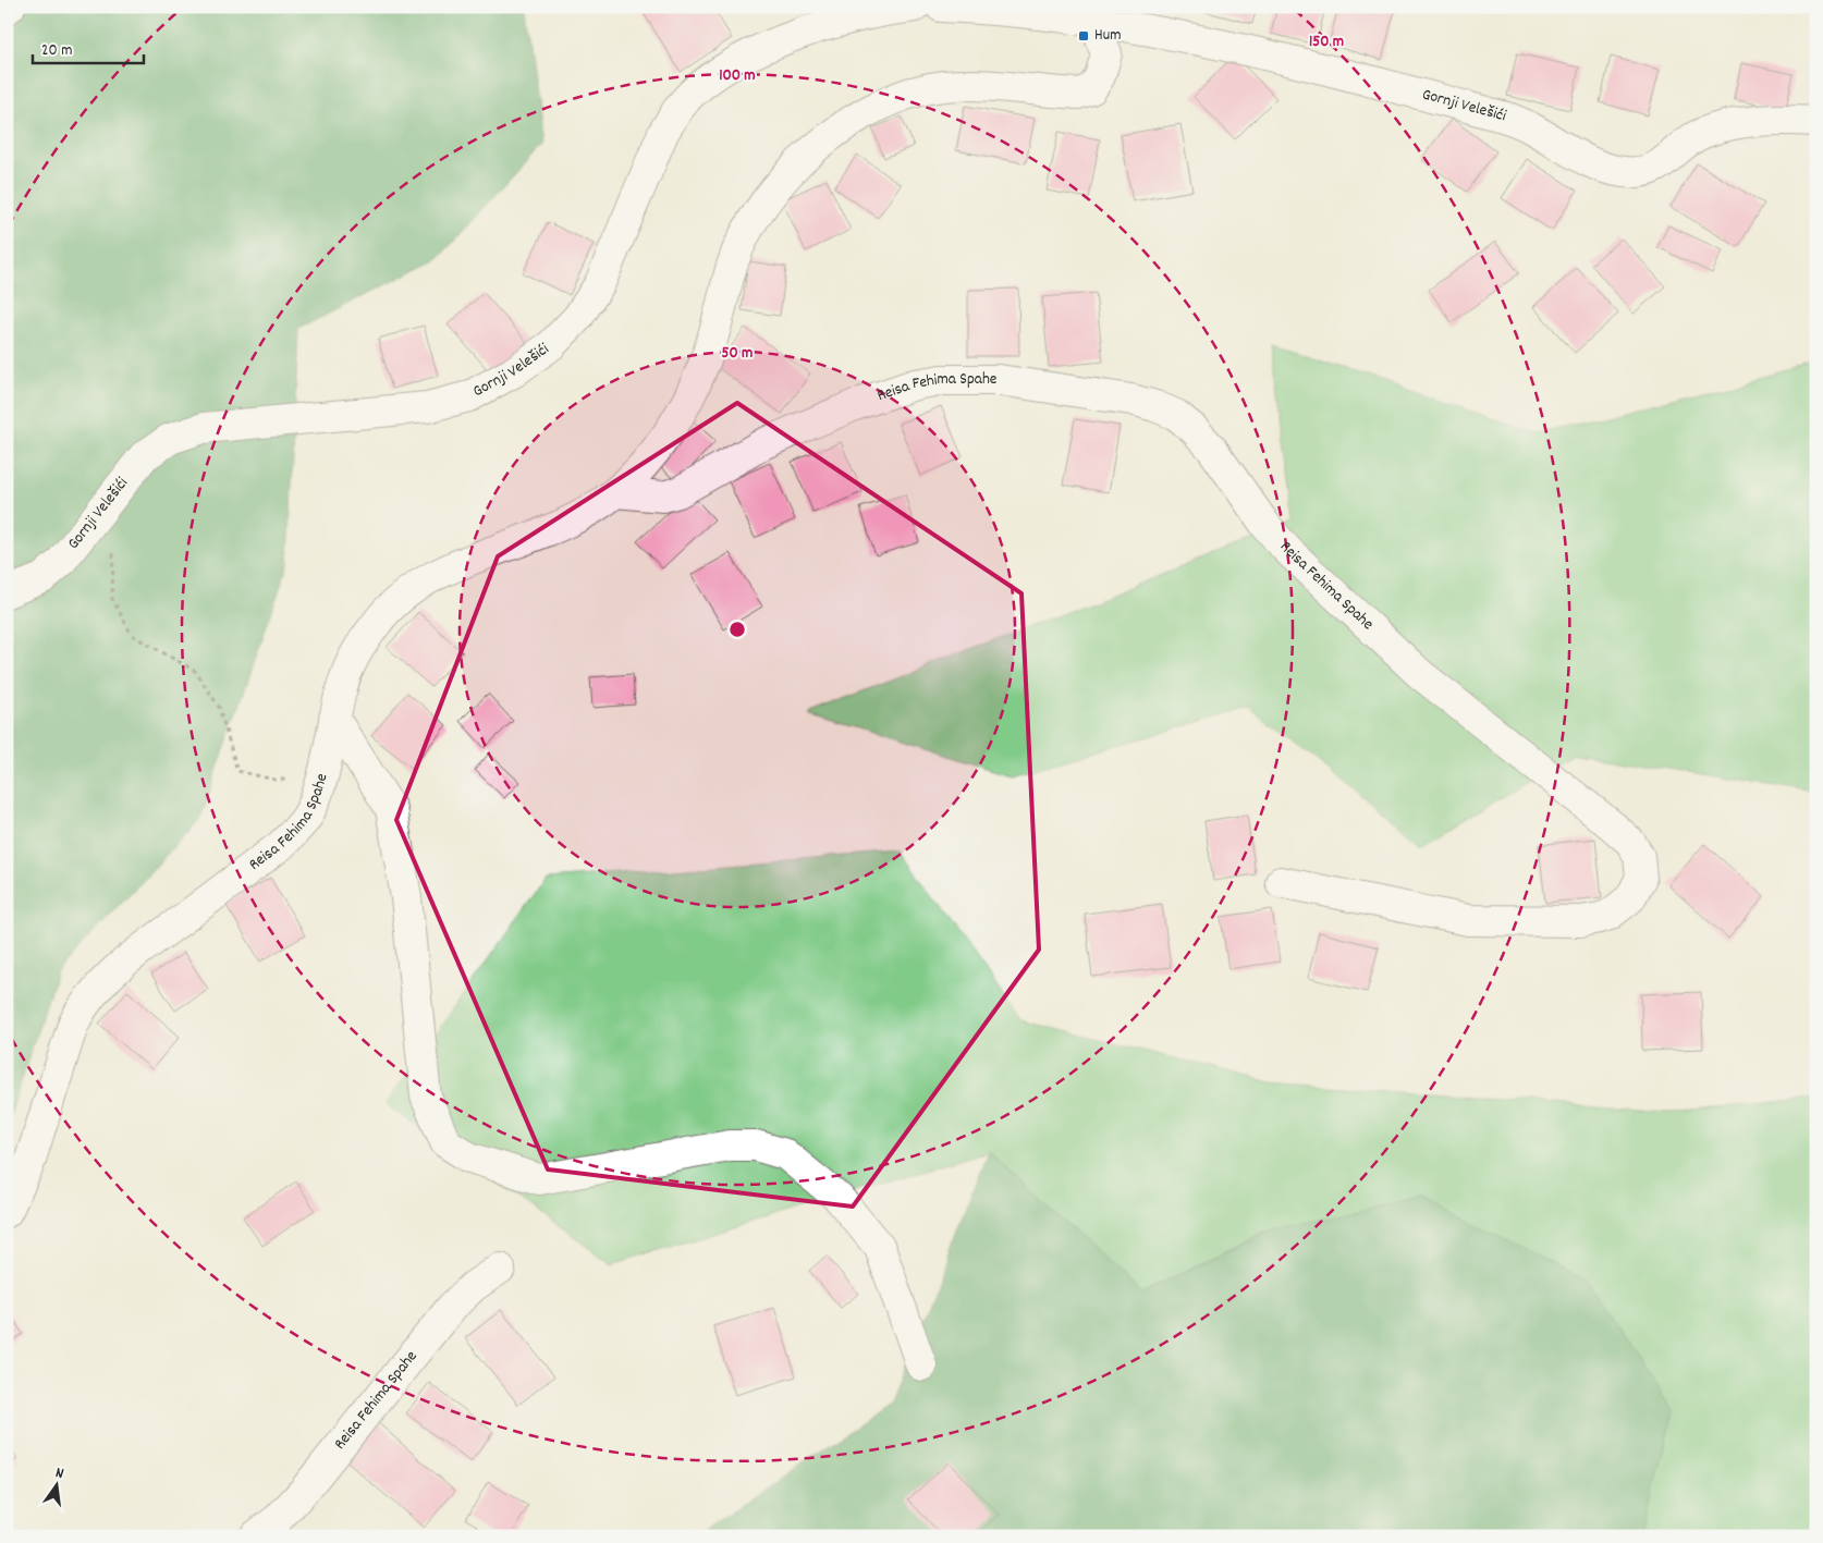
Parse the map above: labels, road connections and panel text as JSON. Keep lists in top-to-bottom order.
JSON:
{
  "streets": {
    "street": ["Gornji Velešići", "Reisa Fehima Spahe"]
  },
  "crossings": [
    ["Gornji Velešići", "Reisa Fehima Spahe"]
  ],
  "places": {
    "transit": ["Hum"]
  },
  "scale_bar": "20 m",
  "north": "top",
  "rings": ["150 m", "100 m", "50 m"]
}
